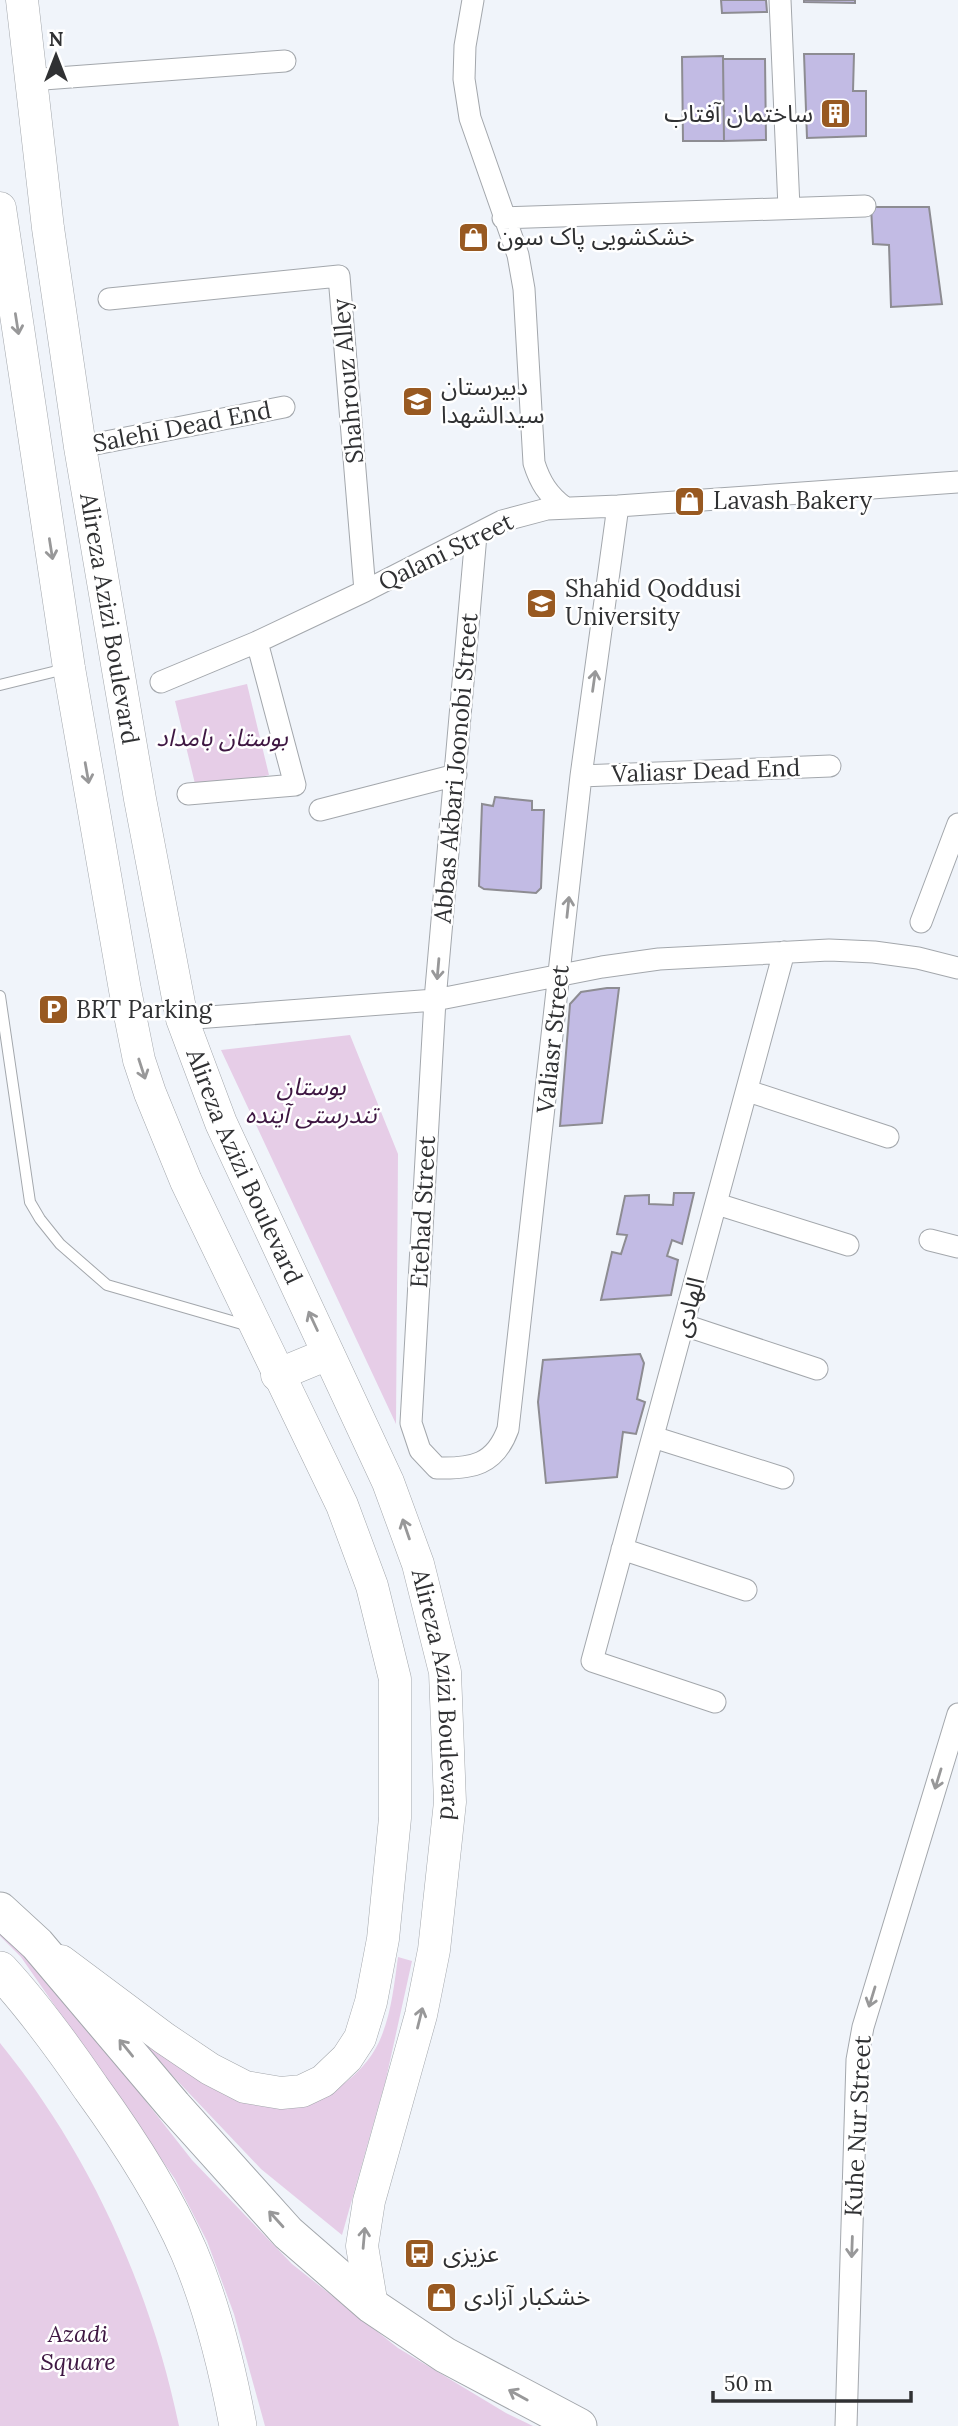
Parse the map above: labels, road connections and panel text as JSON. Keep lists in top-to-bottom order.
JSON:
{
  "streets": {
    "main road": ["Alireza Azizi Boulevard"],
    "street": [
      "Shahrouz Alley",
      "Salehi Dead End",
      "Qalani Street",
      "Abbas Akbari Joonobi Street",
      "Valiasr Dead End",
      "Valiasr Street",
      "Etehad Street",
      "الهادی",
      "Kuhe Nur Street"
    ]
  },
  "crossings": [
    ["Shahrouz Alley", "Qalani Street"],
    ["Salehi Dead End", "Alireza Azizi Boulevard"],
    ["Qalani Street", "Abbas Akbari Joonobi Street"],
    ["Qalani Street", "Valiasr Street"],
    ["Abbas Akbari Joonobi Street", "Etehad Street"],
    ["Valiasr Dead End", "Valiasr Street"],
    ["Valiasr Street", "Etehad Street"]
  ],
  "one_way": ["Abbas Akbari Joonobi Street", "Valiasr Street", "Kuhe Nur Street"],
  "parks": ["بوستان بامداد", "بوستان تندرستی آینده", "Azadi Square"],
  "places": {
    "building": ["ساختمان آفتاب"],
    "shop": ["خشکشویی پاک سون", "Lavash Bakery", "خشکبار آزادی"],
    "school or university": ["دبيرستان سیدالشهدا", "Shahid Qoddusi University"],
    "parking": ["BRT Parking"],
    "bus stop": ["عزیزی"]
  },
  "scale_bar": "50 m",
  "north": "top"
}
